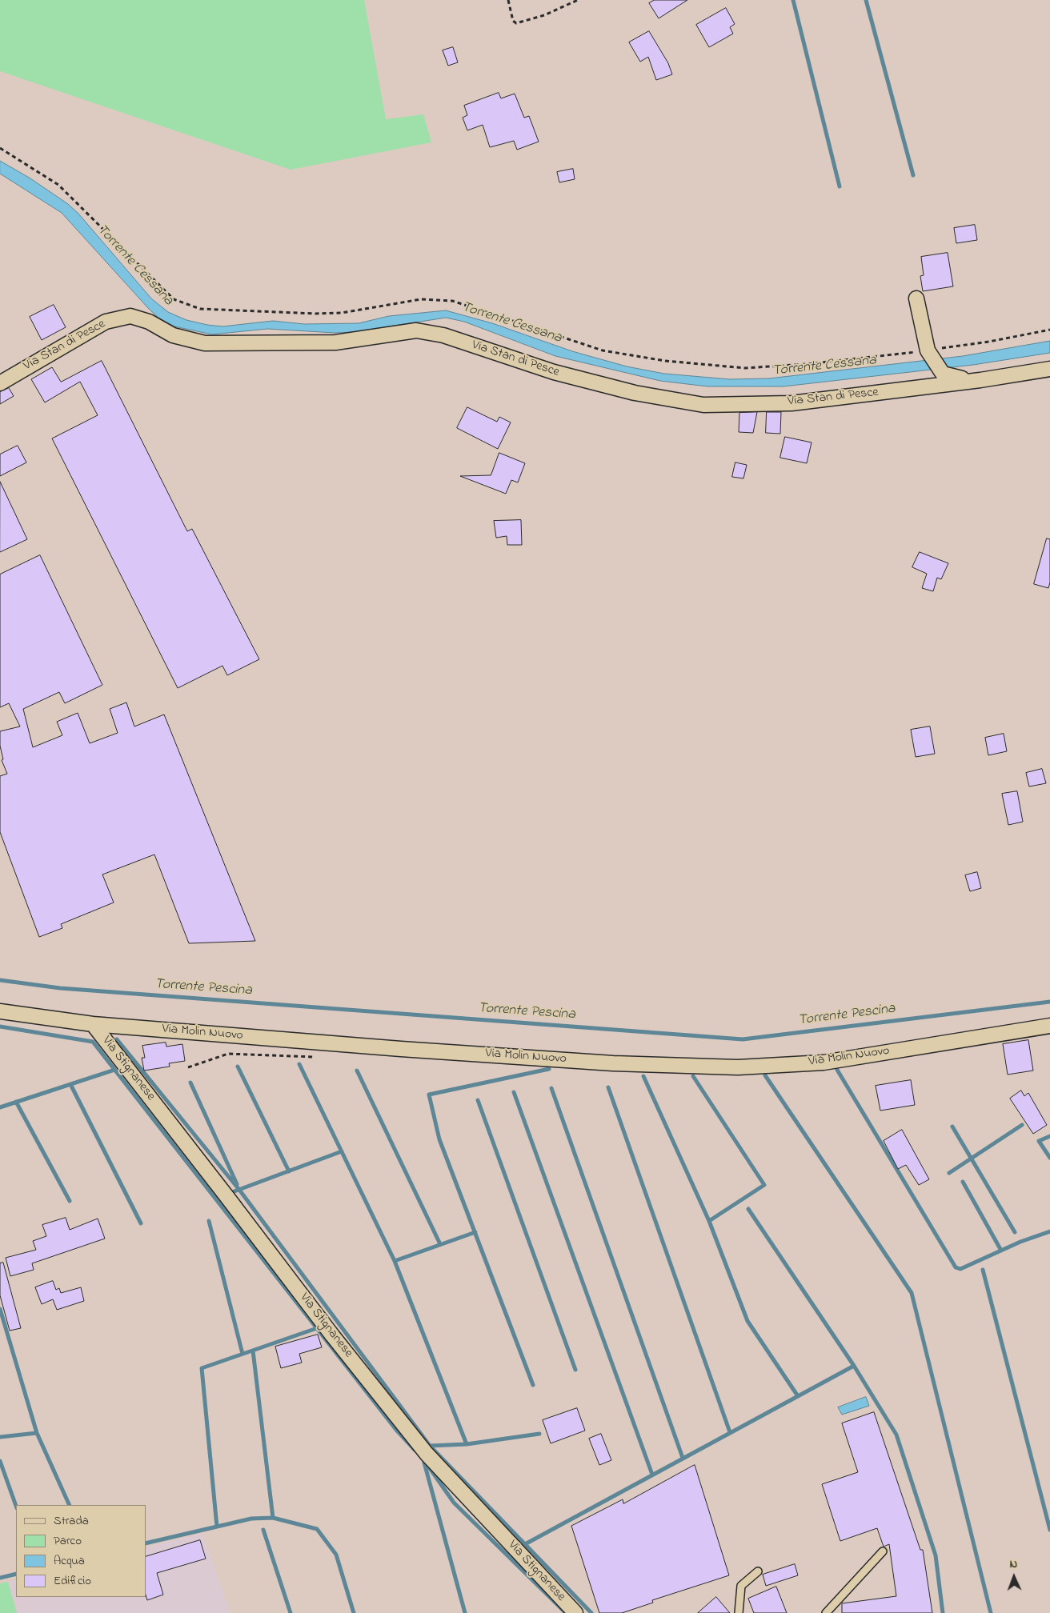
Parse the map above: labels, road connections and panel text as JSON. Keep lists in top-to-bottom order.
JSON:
{
  "streets": {
    "street": ["Via Stan di Pesce", "Via Molin Nuovo", "Via Stignanese"]
  },
  "crossings": [
    ["Via Molin Nuovo", "Via Stignanese"]
  ],
  "water": ["Torrente Cessana", "Torrente Pescina"],
  "legend": [
    "Strada",
    "Parco",
    "Acqua",
    "Edificio"
  ],
  "north": "top"
}
